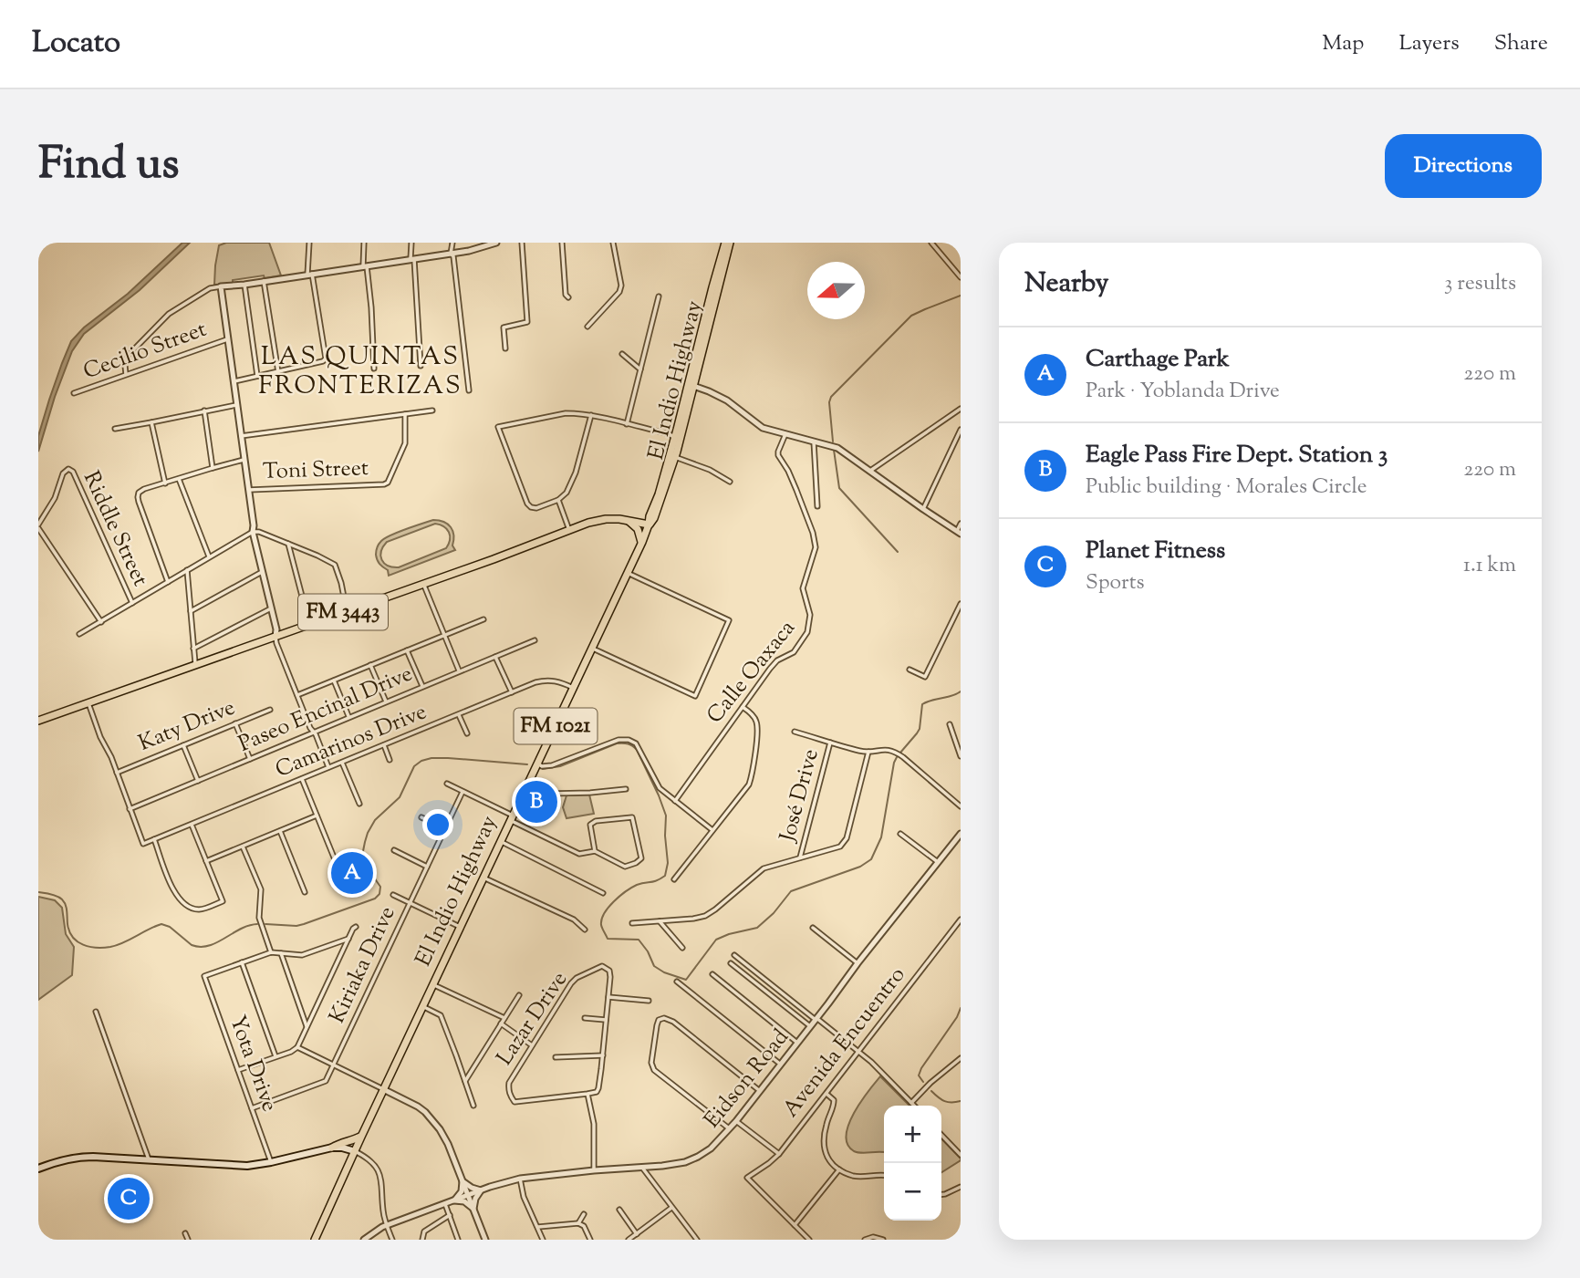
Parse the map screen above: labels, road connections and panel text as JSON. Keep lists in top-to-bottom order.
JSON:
{
  "streets": {
    "main road": ["El Indio Highway", "FM 3443", "FM 1021"],
    "street": [
      "Cecilio Street",
      "Toni Street",
      "Riddle Street",
      "Calle Oaxaca",
      "Paseo Encinal Drive",
      "Katy Drive",
      "Camarinos Drive",
      "José Drive",
      "Kiriaka Drive",
      "Lazar Drive",
      "Avenida Encuentro",
      "Yota Drive",
      "Eidson Road"
    ]
  },
  "crossings": [
    ["El Indio Highway", "FM 3443"],
    ["El Indio Highway", "Camarinos Drive"],
    ["Paseo Encinal Drive", "Camarinos Drive"],
    ["Kiriaka Drive", "Yota Drive"]
  ],
  "districts": ["LAS QUINTAS FRONTERIZAS"],
  "north": "left",
  "page": {
    "header": "Locato",
    "nav": ["Map", "Layers", "Share"],
    "title": "Find us",
    "buttons": "Directions",
    "heading": ["Nearby", "3 results"],
    "list": [
      {
        "mark": "A",
        "name": "Carthage Park",
        "note": "Park · Yoblanda Drive",
        "value": "220 m"
      },
      {
        "mark": "B",
        "name": "Eagle Pass Fire Dept. Station 3",
        "note": "Public building · Morales Circle",
        "value": "220 m"
      },
      {
        "mark": "C",
        "name": "Planet Fitness",
        "note": "Sports",
        "value": "1.1 km"
      }
    ],
    "pins": ["B", "A", "C"],
    "map_buttons": ["+", "−"]
  }
}
